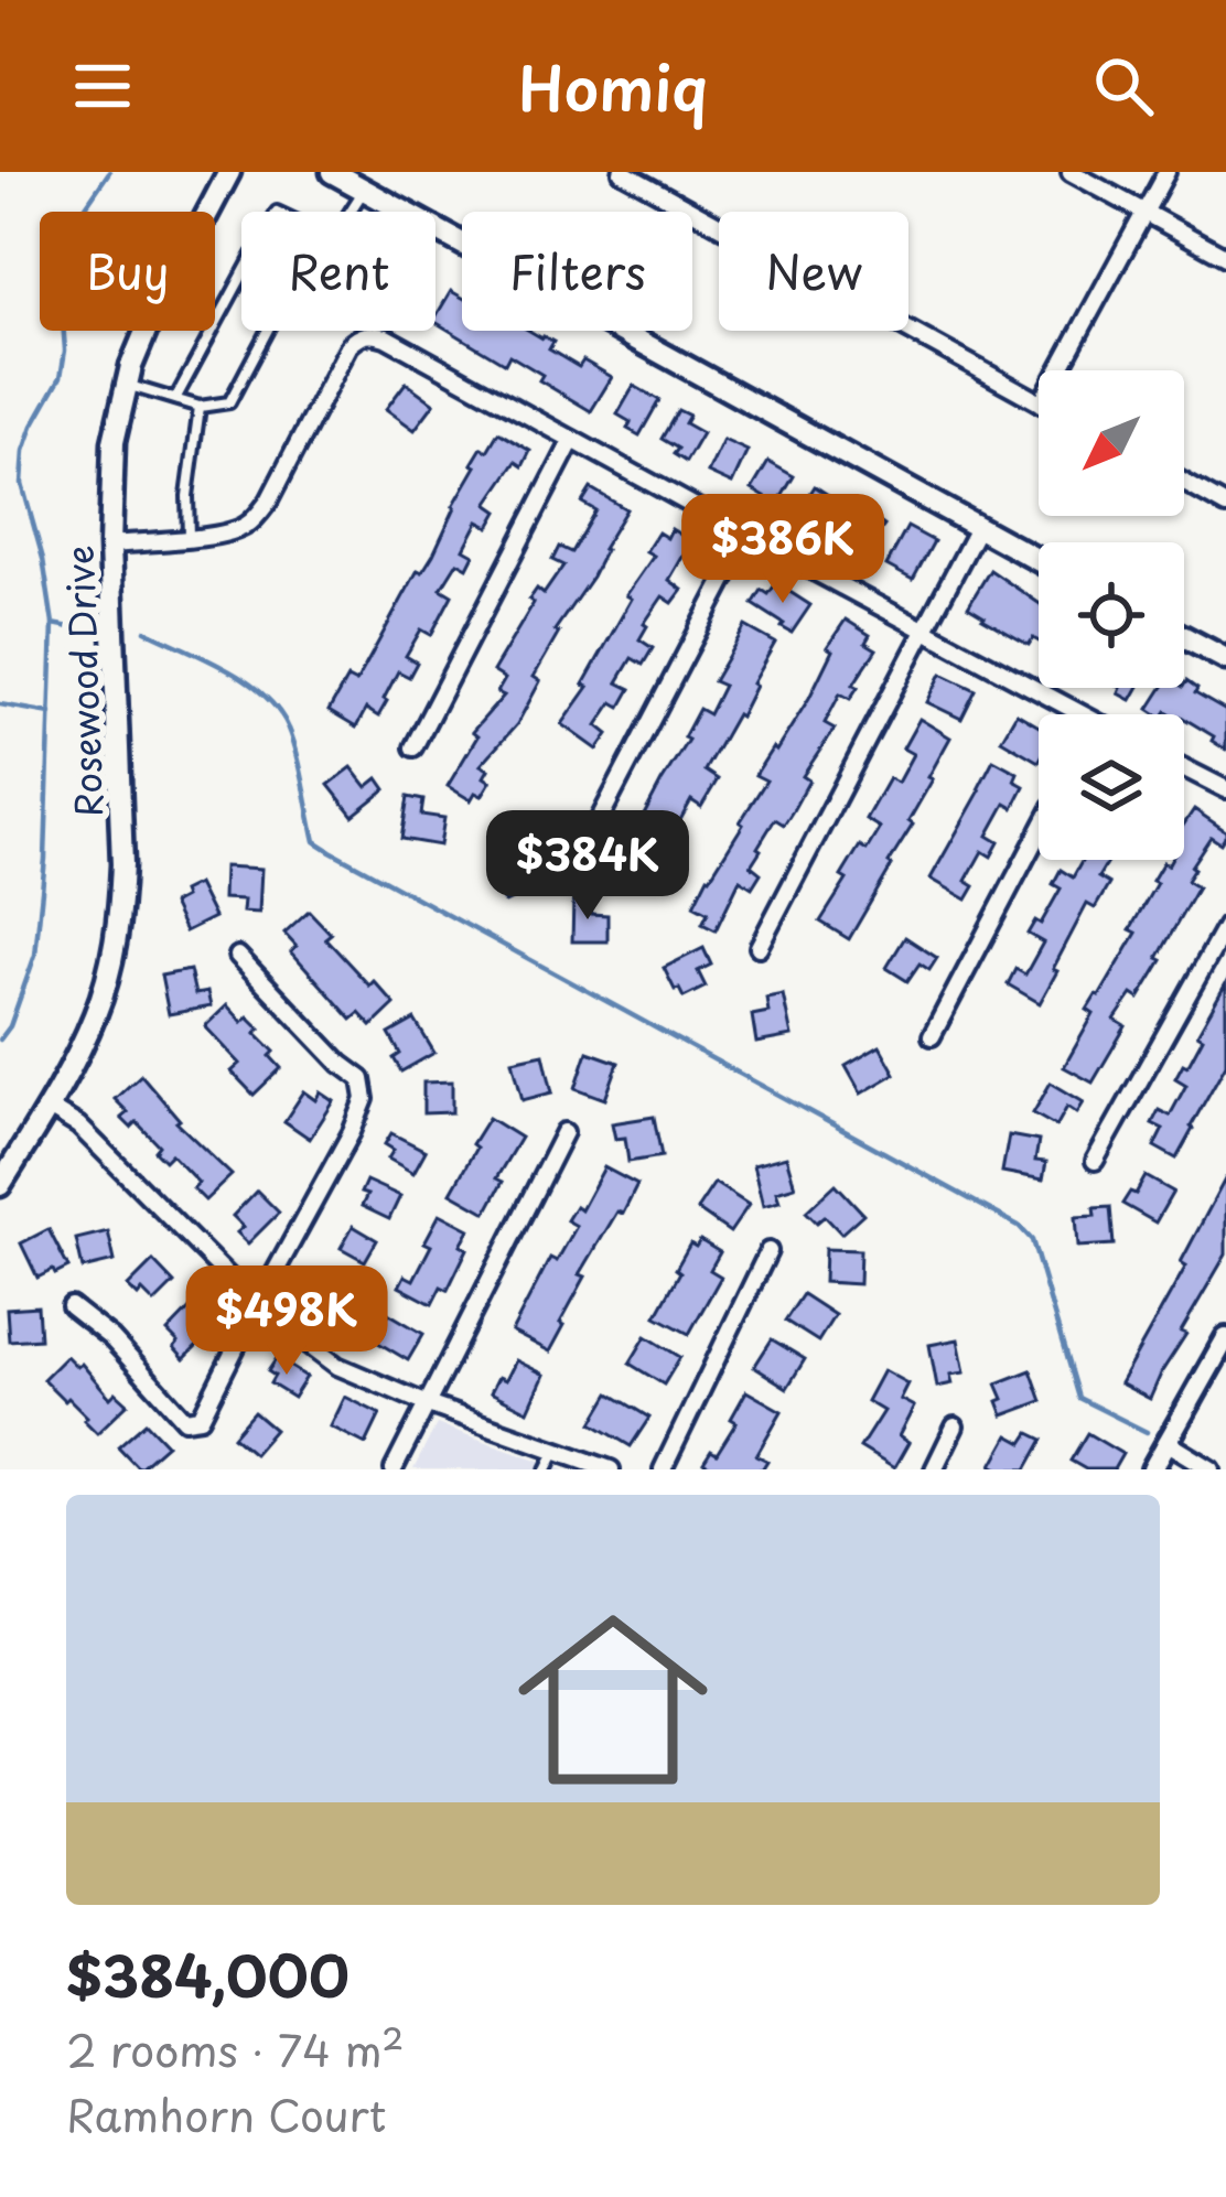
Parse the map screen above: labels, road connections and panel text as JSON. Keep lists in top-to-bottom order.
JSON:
{
  "streets": {
    "main road": ["Rosewood Drive"]
  },
  "north": "bottom left",
  "page": {
    "header": "Homiq",
    "chip": [
      "Buy",
      "Rent",
      "Filters",
      "New"
    ],
    "price": ["$386K", "$384K", "$498K"],
    "list": [
      {
        "name": "$384,000",
        "note": "2 rooms · 74 m² · Ramhorn Court"
      }
    ]
  }
}
